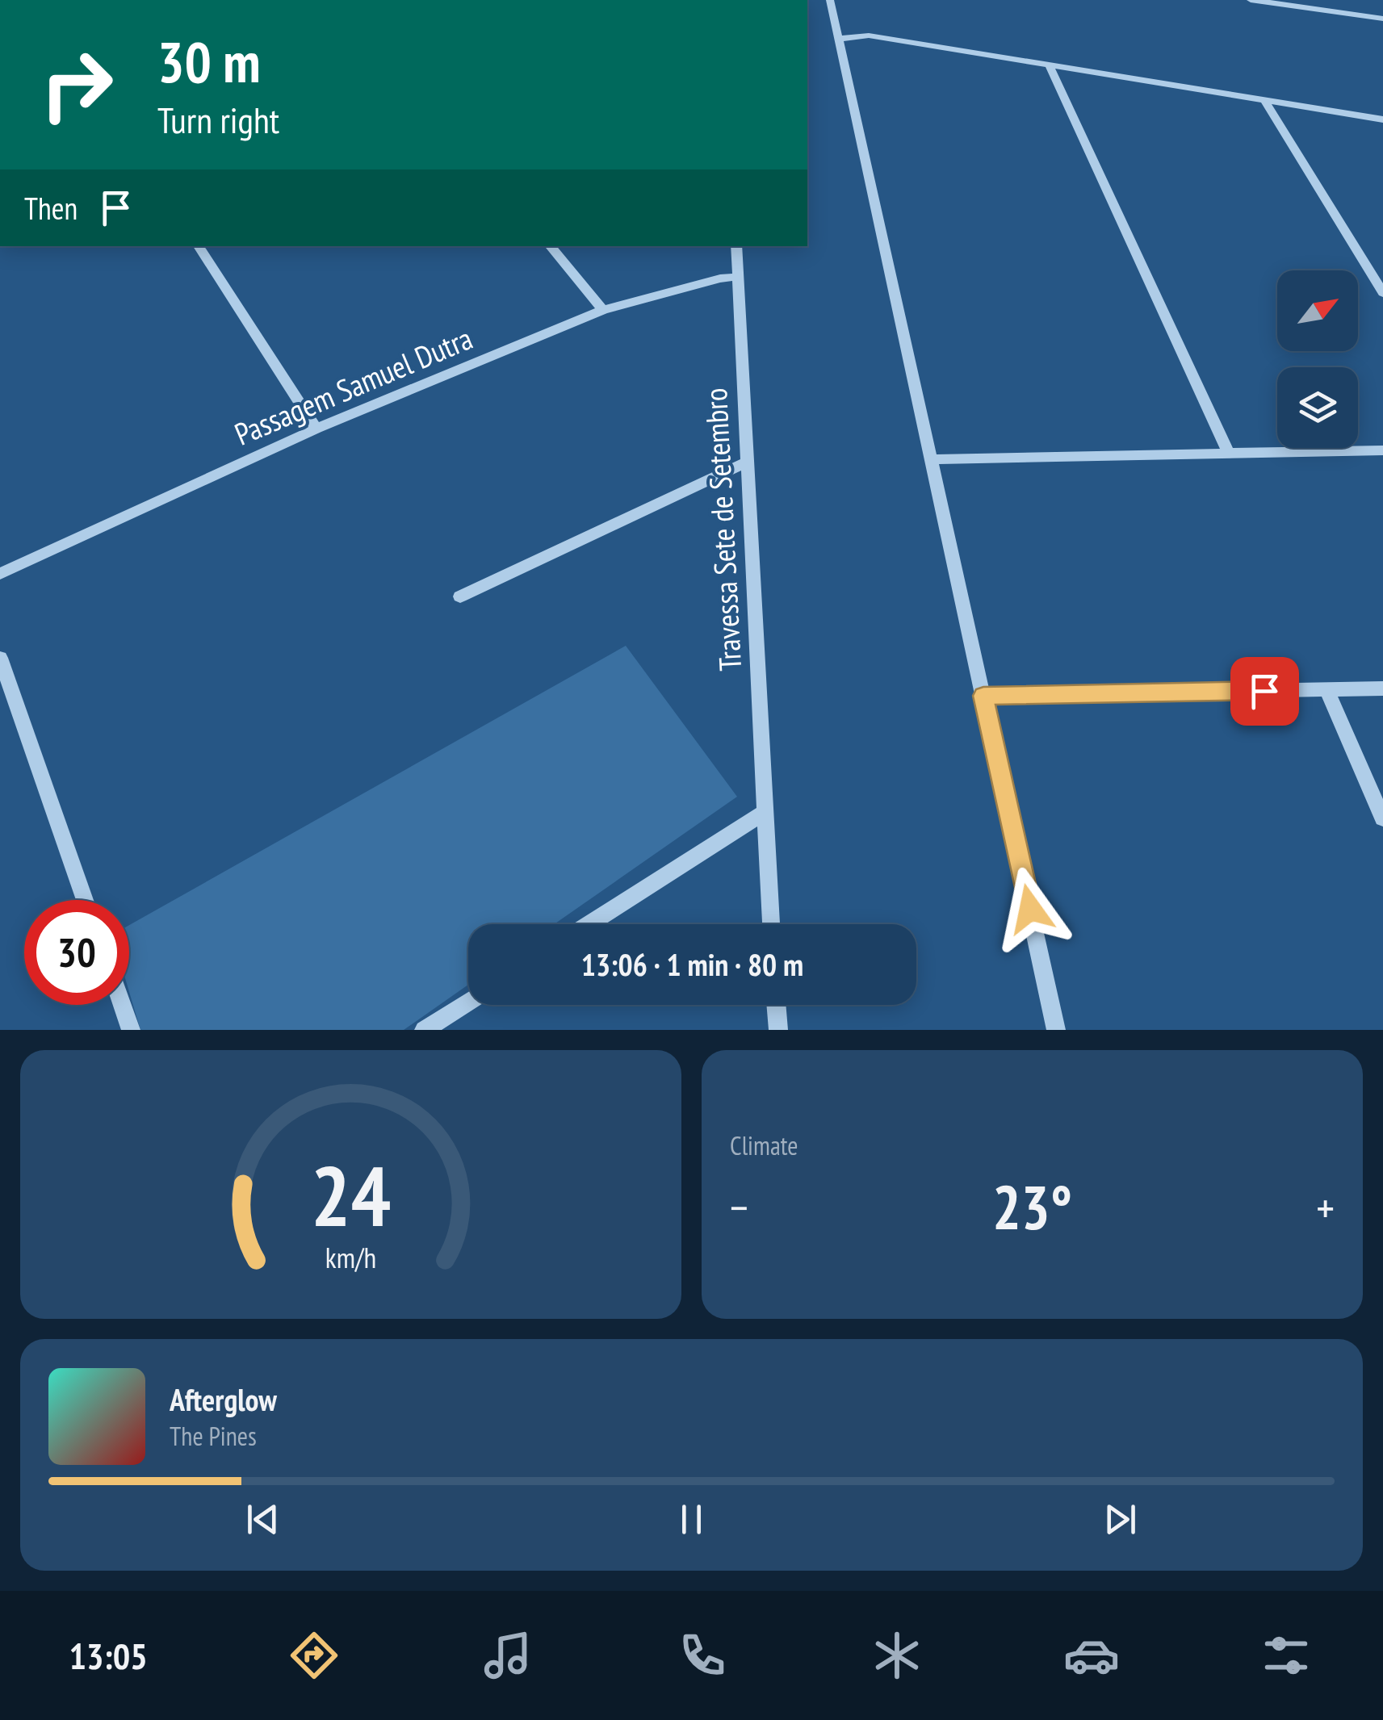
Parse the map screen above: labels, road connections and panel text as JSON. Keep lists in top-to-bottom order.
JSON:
{
  "streets": {
    "street": ["Passagem Samuel Dutra", "Travessa Sete de Setembro"]
  },
  "crossings": [
    ["Passagem Samuel Dutra", "Travessa Sete de Setembro"]
  ],
  "north": "top right",
  "page": {
    "turn": ["30 m", "Turn right"],
    "then": "Then",
    "limit": "30",
    "trip": "13:06 · 1 min · 80 m",
    "tile": "Climate",
    "heat": ["−", "23°", "+"],
    "song": ["Afterglow", "The Pines"],
    "tabs": "13:05",
    "gauge": ["24", "km/h"]
  }
}
